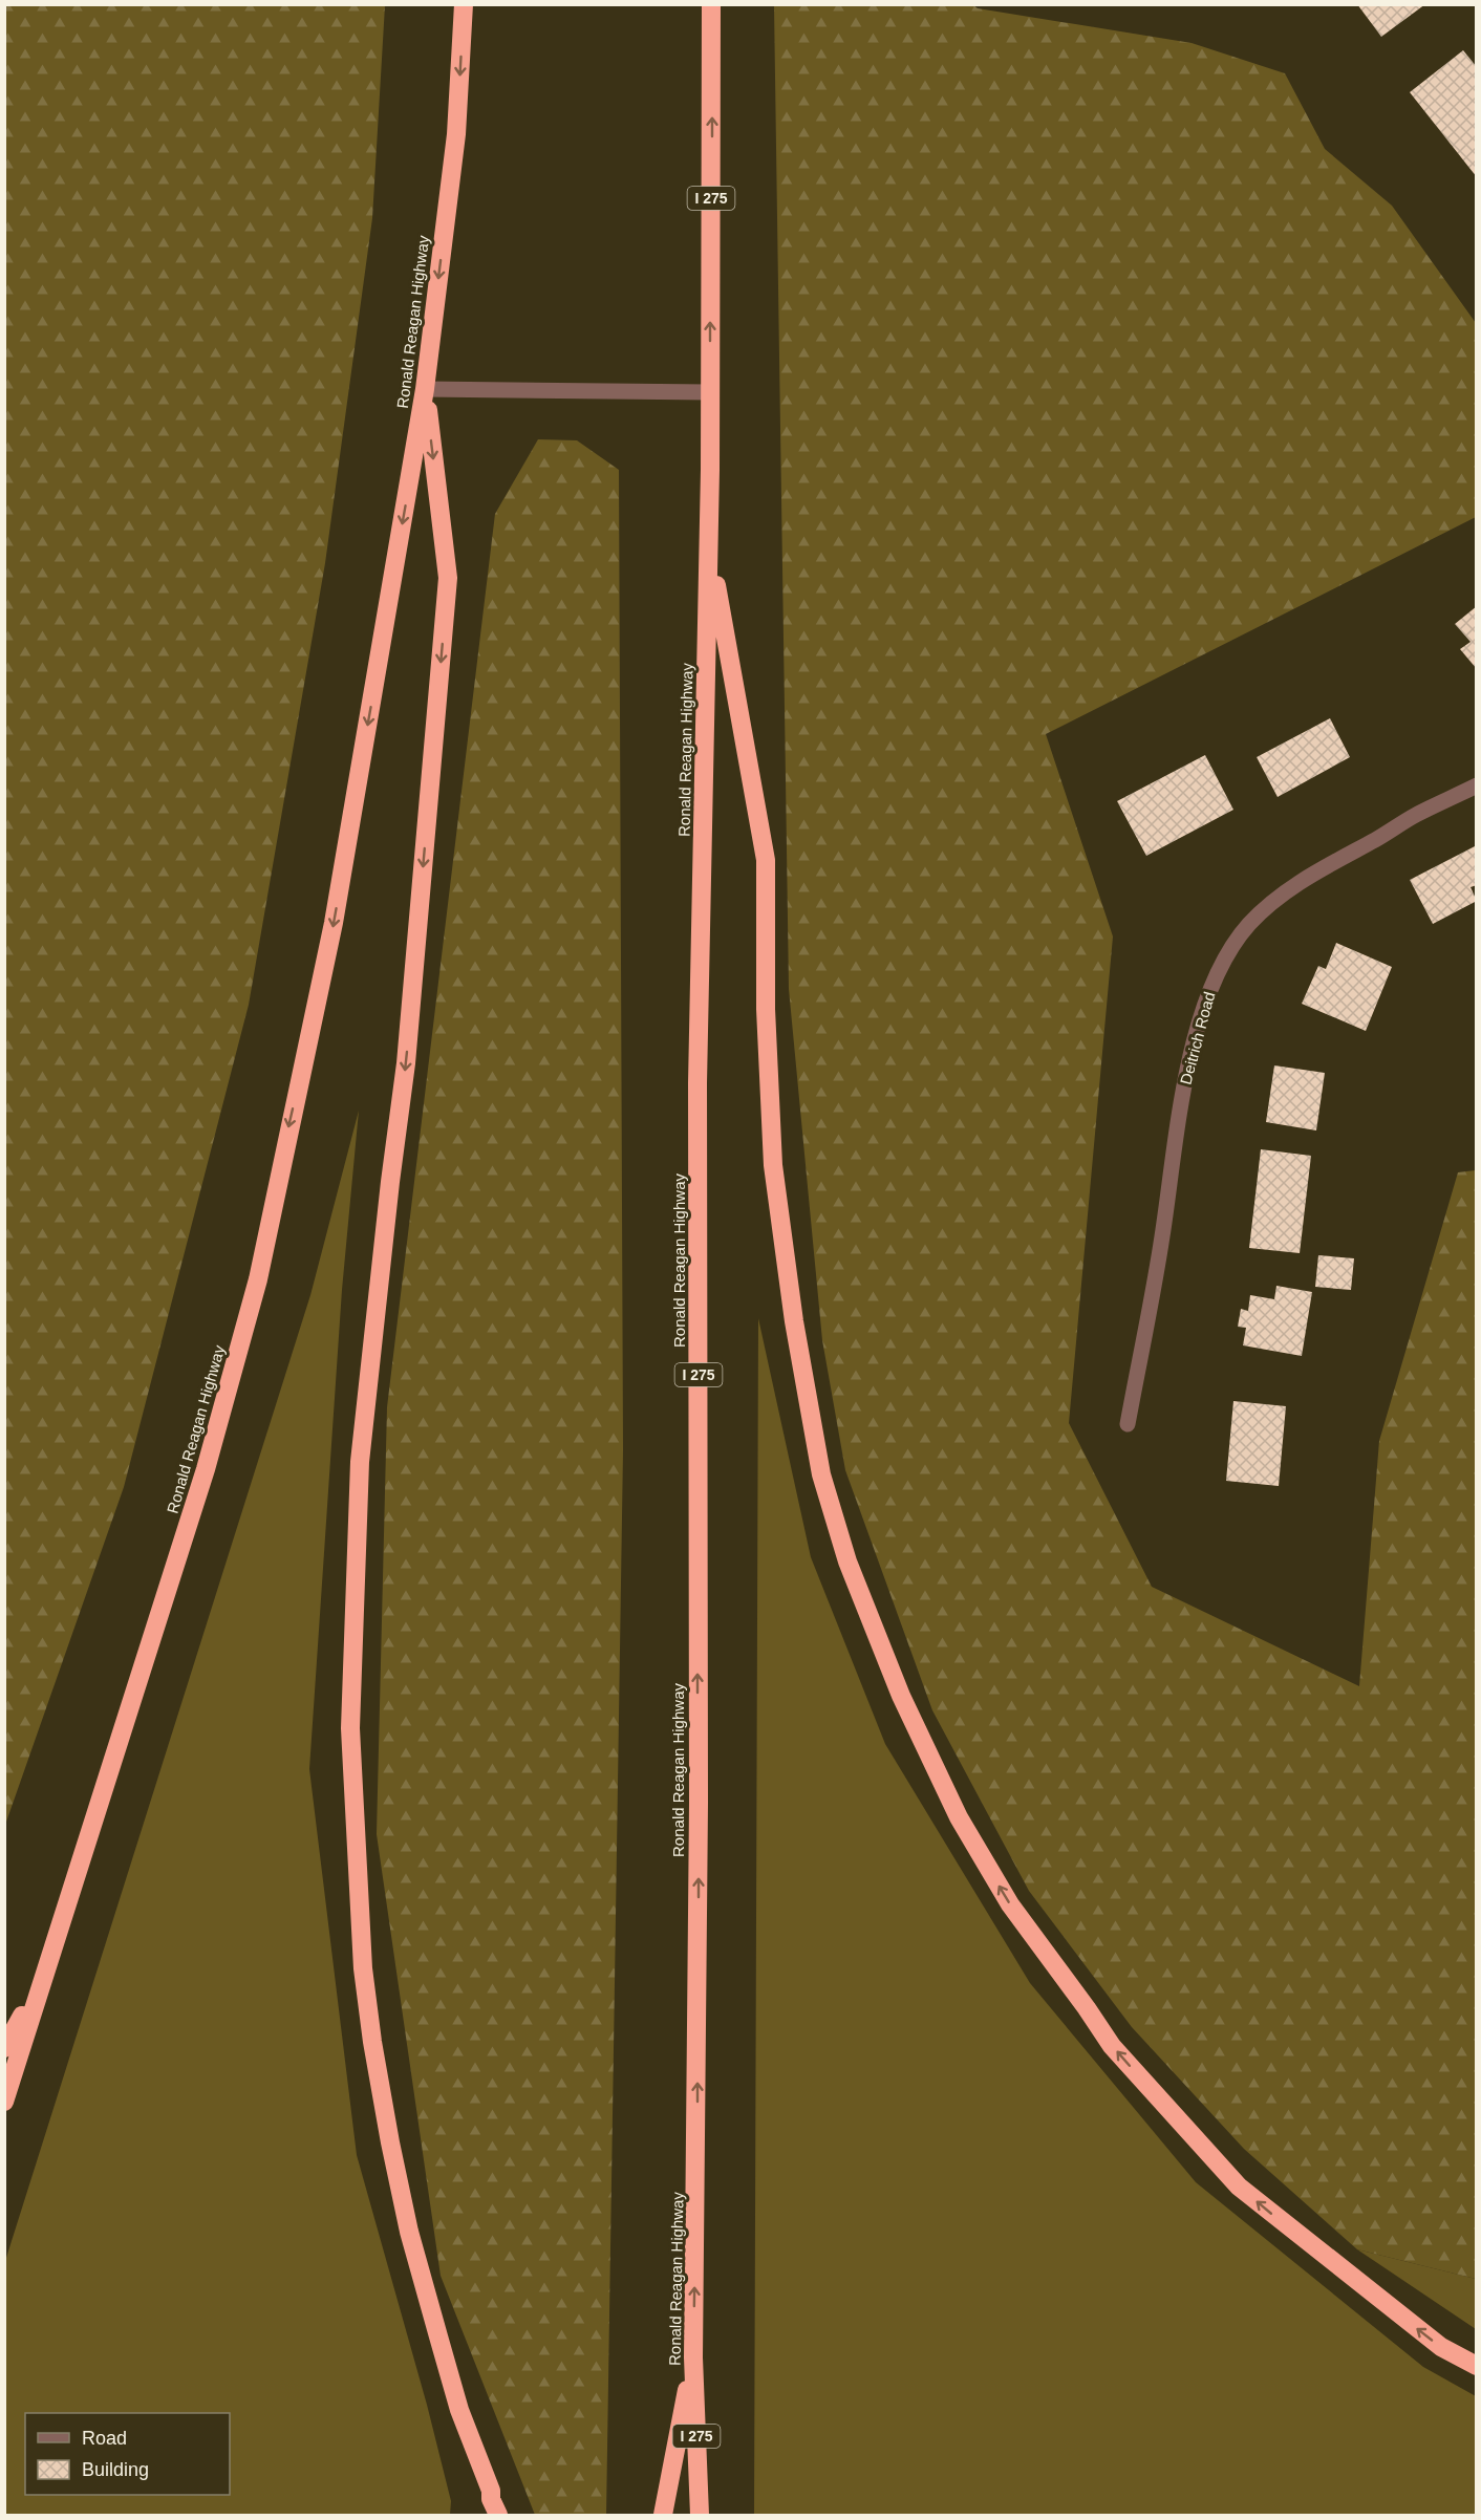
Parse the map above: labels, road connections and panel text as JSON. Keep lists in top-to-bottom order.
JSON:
{
  "streets": {
    "highway": ["I 275", "Ronald Reagan Highway"],
    "street": ["Deitrich Road"]
  },
  "legend": ["Road", "Building"]
}
